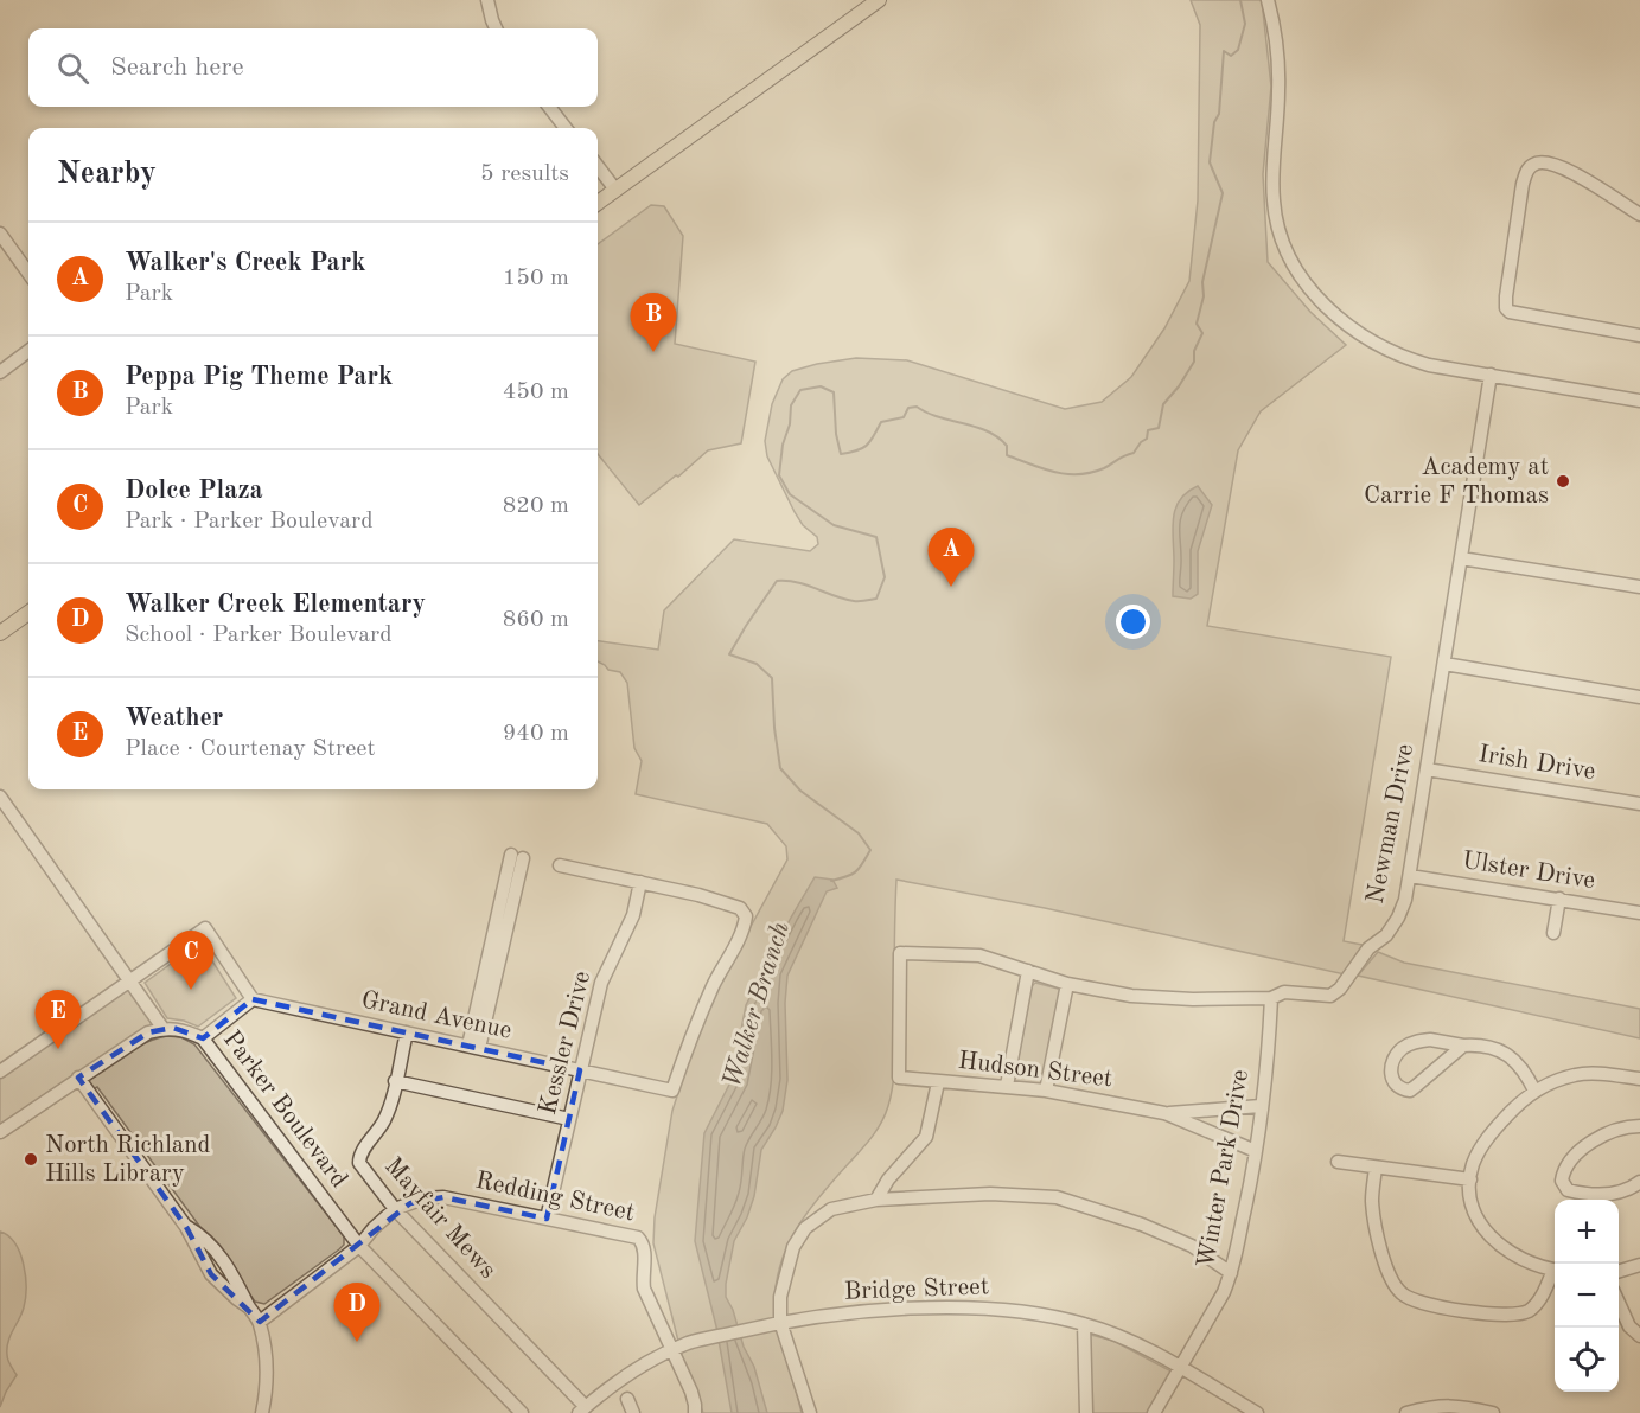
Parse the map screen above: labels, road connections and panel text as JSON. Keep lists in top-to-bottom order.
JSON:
{
  "streets": {
    "street": [
      "Irish Drive",
      "Newman Drive",
      "Ulster Drive",
      "Grand Avenue",
      "Kessler Drive",
      "Hudson Street",
      "Parker Boulevard",
      "Winter Park Drive",
      "Redding Street",
      "Mayfair Mews",
      "Bridge Street"
    ]
  },
  "crossings": [
    ["Irish Drive", "Newman Drive"],
    ["Newman Drive", "Ulster Drive"],
    ["Newman Drive", "Hudson Street"],
    ["Newman Drive", "Winter Park Drive"],
    ["Grand Avenue", "Kessler Drive"],
    ["Grand Avenue", "Mayfair Mews"],
    ["Kessler Drive", "Redding Street"],
    ["Hudson Street", "Winter Park Drive"],
    ["Parker Boulevard", "Redding Street"],
    ["Winter Park Drive", "Bridge Street"],
    ["Redding Street", "Mayfair Mews"],
    ["Redding Street", "Bridge Street"],
    ["Mayfair Mews", "Bridge Street"]
  ],
  "water": ["Walker Branch"],
  "places": ["Academy at Carrie F Thomas", "North Richland Hills Library"],
  "page": {
    "search": "Search here",
    "heading": ["Nearby", "5 results"],
    "list": [
      {
        "mark": "A",
        "name": "Walker's Creek Park",
        "note": "Park",
        "value": "150 m"
      },
      {
        "mark": "B",
        "name": "Peppa Pig Theme Park",
        "note": "Park",
        "value": "450 m"
      },
      {
        "mark": "C",
        "name": "Dolce Plaza",
        "note": "Park · Parker Boulevard",
        "value": "820 m"
      },
      {
        "mark": "D",
        "name": "Walker Creek Elementary",
        "note": "School · Parker Boulevard",
        "value": "860 m"
      },
      {
        "mark": "E",
        "name": "Weather",
        "note": "Place · Courtenay Street",
        "value": "940 m"
      }
    ],
    "pins": [
      "B",
      "A",
      "C",
      "E",
      "D"
    ],
    "map_buttons": ["+", "−"]
  }
}
